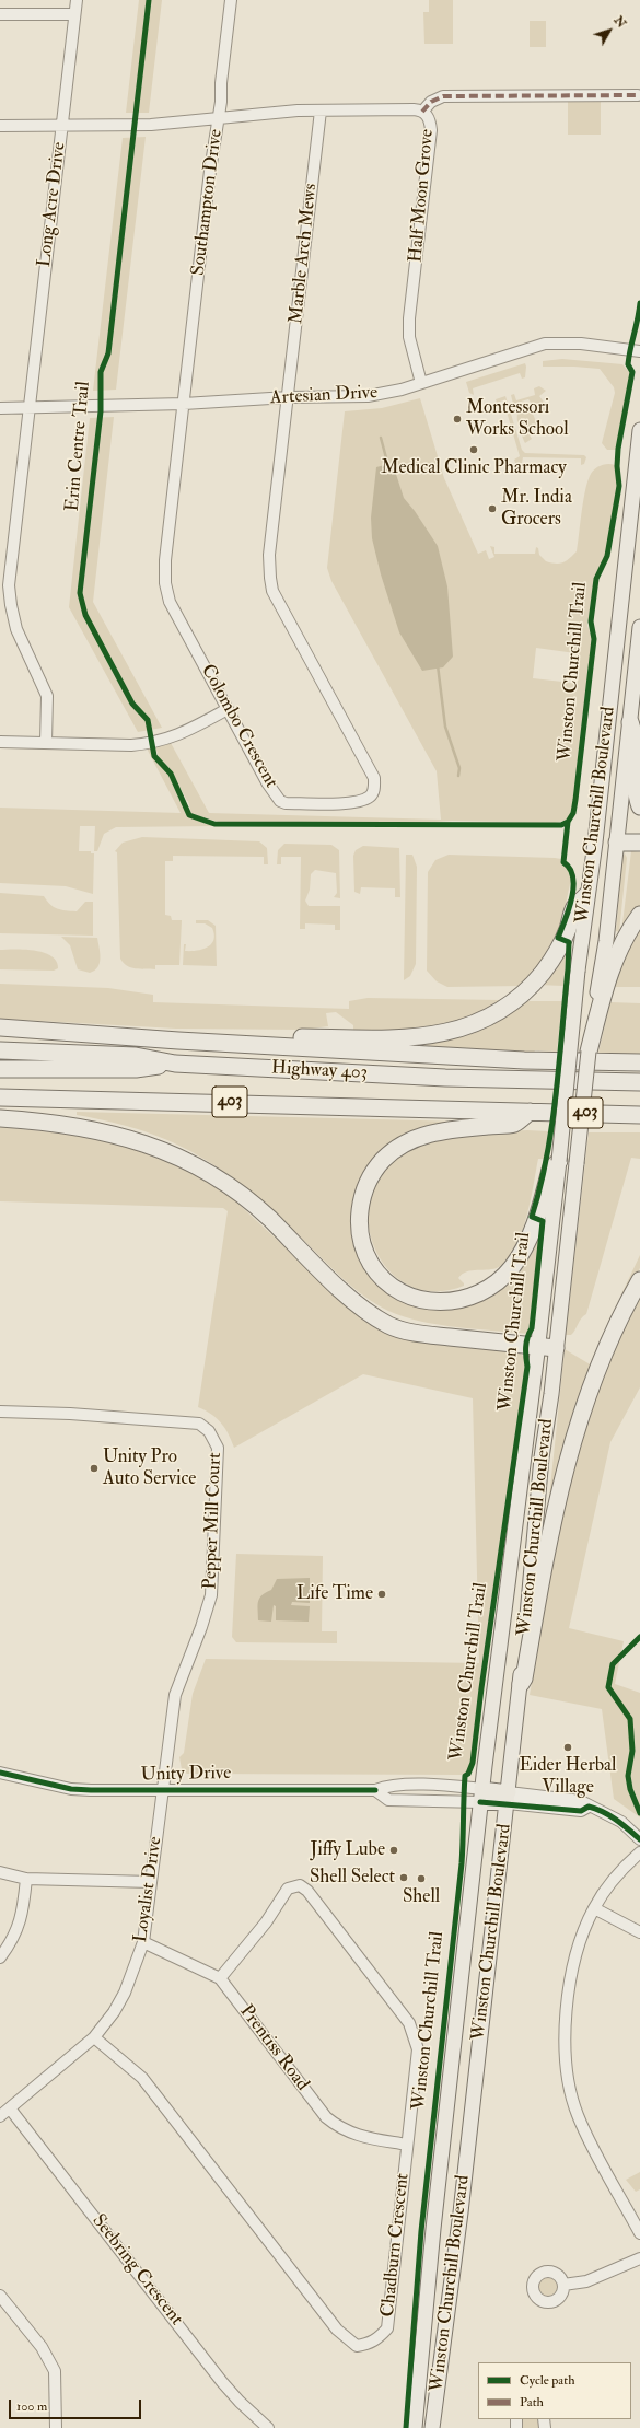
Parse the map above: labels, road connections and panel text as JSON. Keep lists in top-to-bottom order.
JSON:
{
  "streets": {
    "highway": ["Highway 403", "403"],
    "main road": ["Winston Churchill Boulevard"],
    "street": [
      "Half Moon Grove",
      "Southampton Drive",
      "Long Acre Drive",
      "Marble Arch Mews",
      "Artesian Drive",
      "Colombo Crescent",
      "Pepper Mill Court",
      "Unity Drive",
      "Loyalist Drive",
      "Prentiss Road",
      "Chadburn Crescent",
      "Seebring Crescent"
    ],
    "cycle path": ["Erin Centre Trail", "Winston Churchill Trail"]
  },
  "crossings": [
    ["Half Moon Grove", "Southampton Drive"],
    ["Half Moon Grove", "Long Acre Drive"],
    ["Half Moon Grove", "Marble Arch Mews"],
    ["Half Moon Grove", "Artesian Drive"],
    ["Southampton Drive", "Artesian Drive"],
    ["Southampton Drive", "Colombo Crescent"],
    ["Long Acre Drive", "Artesian Drive"],
    ["Marble Arch Mews", "Artesian Drive"],
    ["Marble Arch Mews", "Colombo Crescent"],
    ["Artesian Drive", "Colombo Crescent"],
    ["Winston Churchill Boulevard", "Unity Drive"],
    ["Pepper Mill Court", "Unity Drive"],
    ["Pepper Mill Court", "Loyalist Drive"],
    ["Unity Drive", "Loyalist Drive"],
    ["Loyalist Drive", "Prentiss Road"],
    ["Loyalist Drive", "Chadburn Crescent"],
    ["Loyalist Drive", "Seebring Crescent"],
    ["Prentiss Road", "Chadburn Crescent"]
  ],
  "places": [
    "Montessori Works School",
    "Medical Clinic Pharmacy",
    "Mr. India Grocers",
    "Unity Pro Auto Service",
    "Life Time",
    "Eider Herbal Village",
    "Jiffy Lube",
    "Shell Select",
    "Shell"
  ],
  "legend": ["Cycle path", "Path"],
  "scale_bar": "100 m",
  "north": "top right"
}
